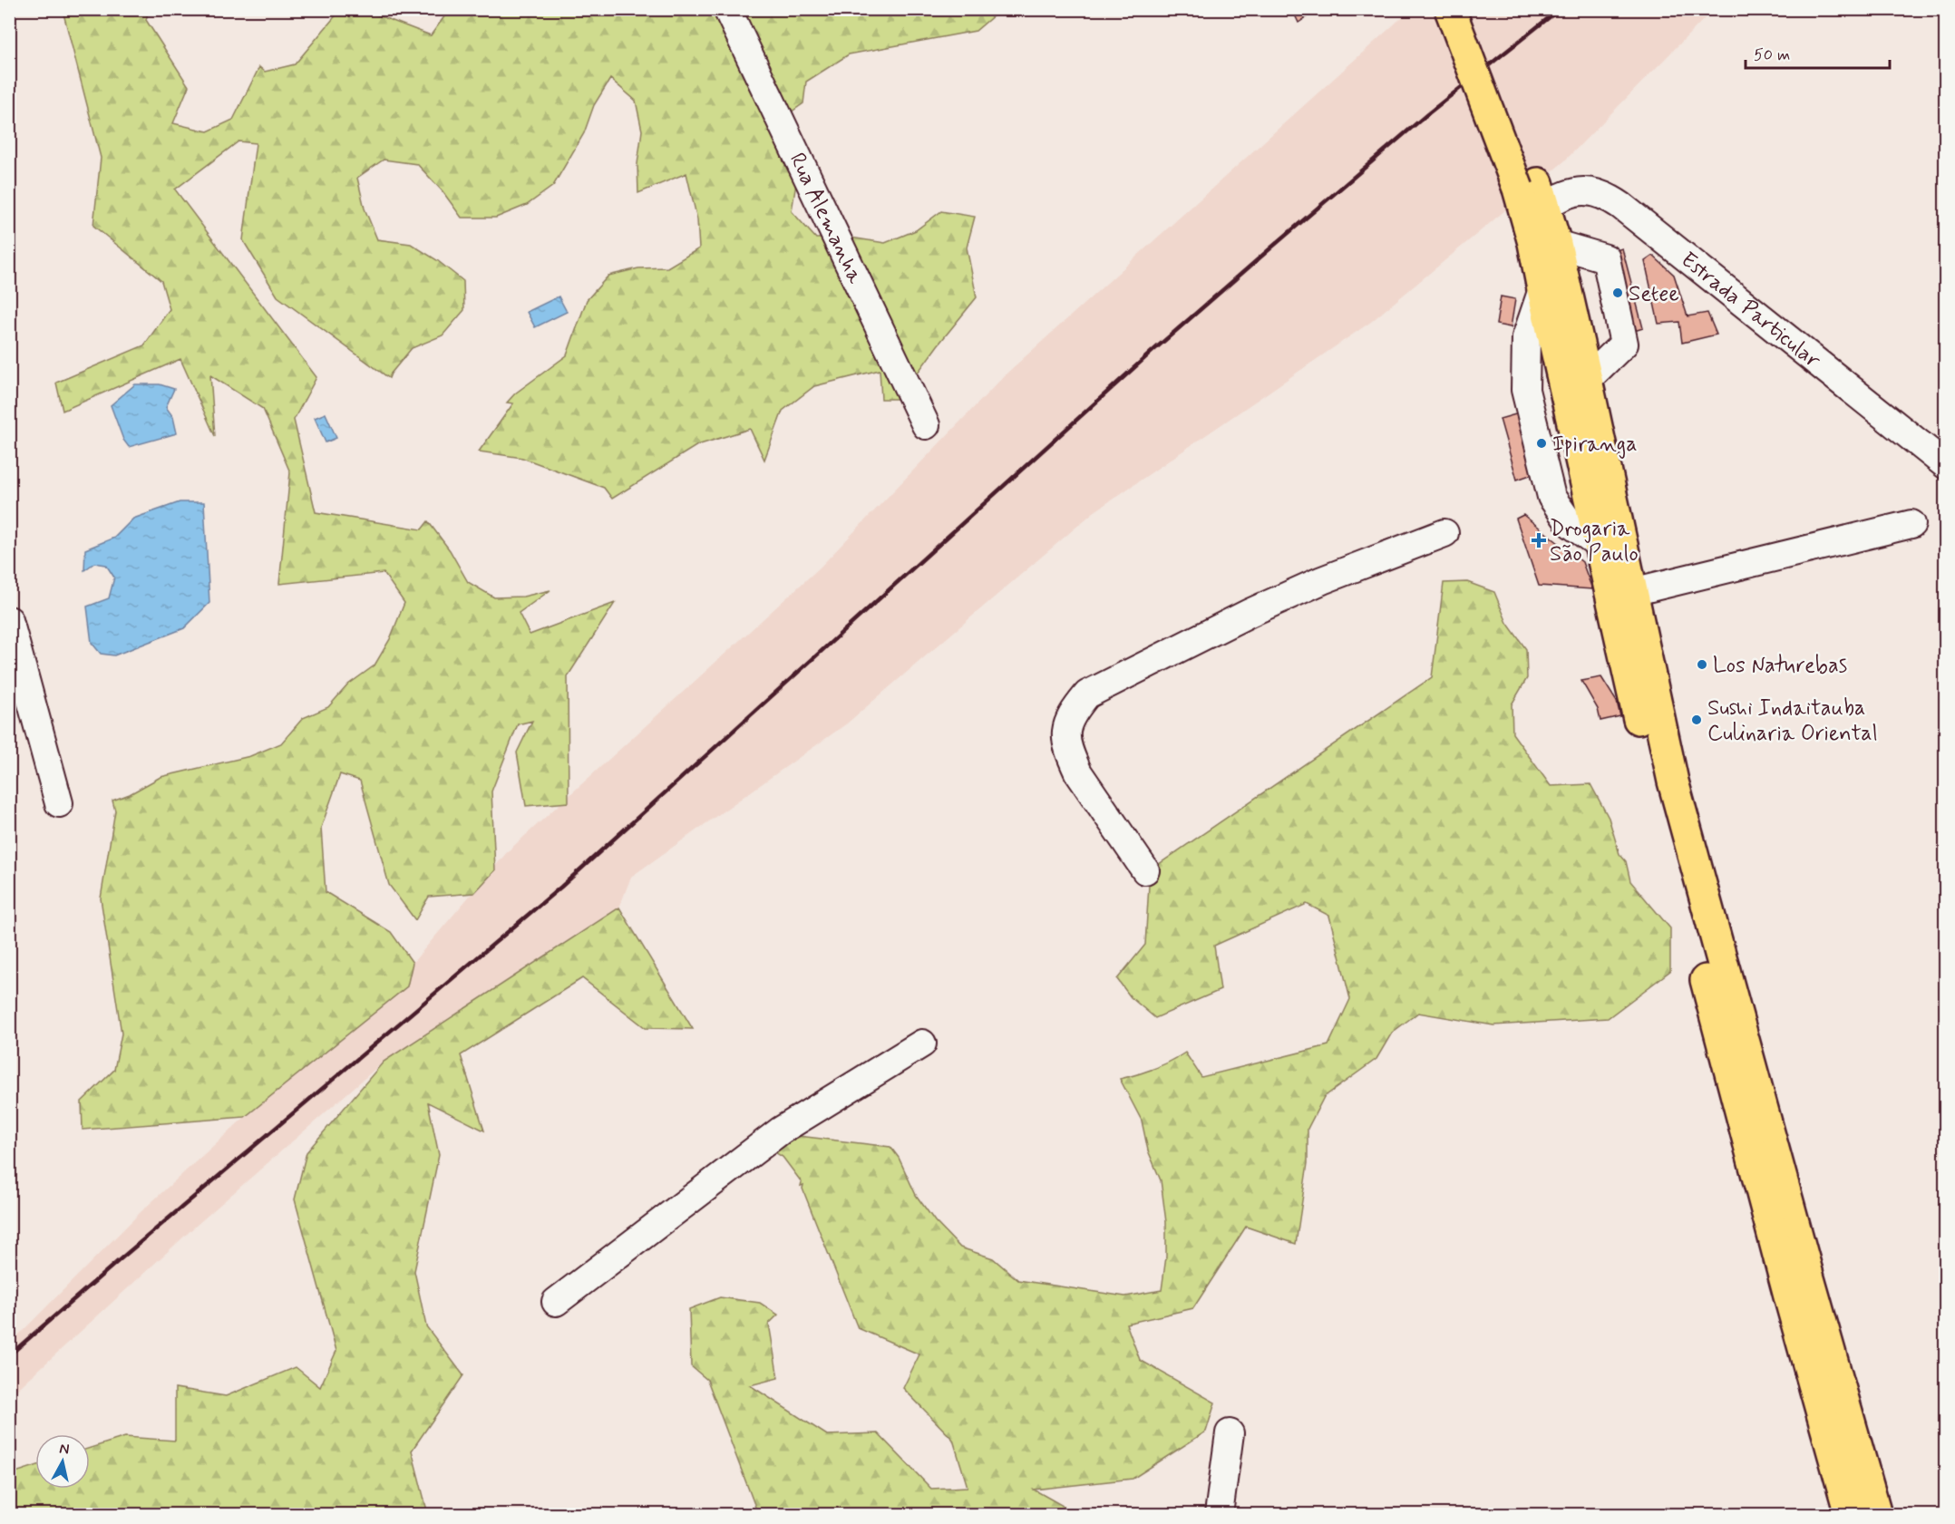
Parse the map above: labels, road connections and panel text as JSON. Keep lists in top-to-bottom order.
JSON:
{
  "streets": {
    "street": ["Rua Alemanha", "Estrada Particular"]
  },
  "places": {
    "other": [
      "Setee",
      "Ipiranga",
      "Los Naturebas",
      "Sushi Indaitauba Culinaria Oriental"
    ],
    "health": ["Drogaria São Paulo"]
  },
  "scale_bar": "50 m",
  "north": "top"
}
